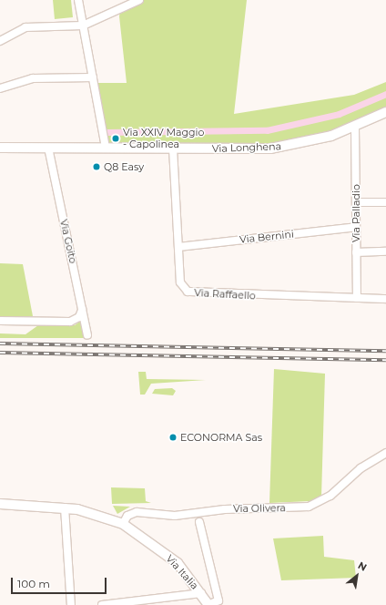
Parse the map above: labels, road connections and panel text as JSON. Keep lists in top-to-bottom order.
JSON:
{
  "streets": {
    "street": [
      "Via Longhena",
      "Via Palladio",
      "Via Bernini",
      "Via Goito",
      "Via Raffaello",
      "Via Olivera",
      "Via Italia"
    ]
  },
  "crossings": [
    ["Via Longhena", "Via Palladio"],
    ["Via Longhena", "Via Goito"],
    ["Via Longhena", "Via Raffaello"],
    ["Via Palladio", "Via Bernini"],
    ["Via Palladio", "Via Raffaello"],
    ["Via Bernini", "Via Raffaello"],
    ["Via Olivera", "Via Italia"]
  ],
  "places": ["Via XXIV Maggio - Capolinea", "Q8 Easy", "ECONORMA Sas"],
  "scale_bar": "100 m",
  "north": "top right"
}
